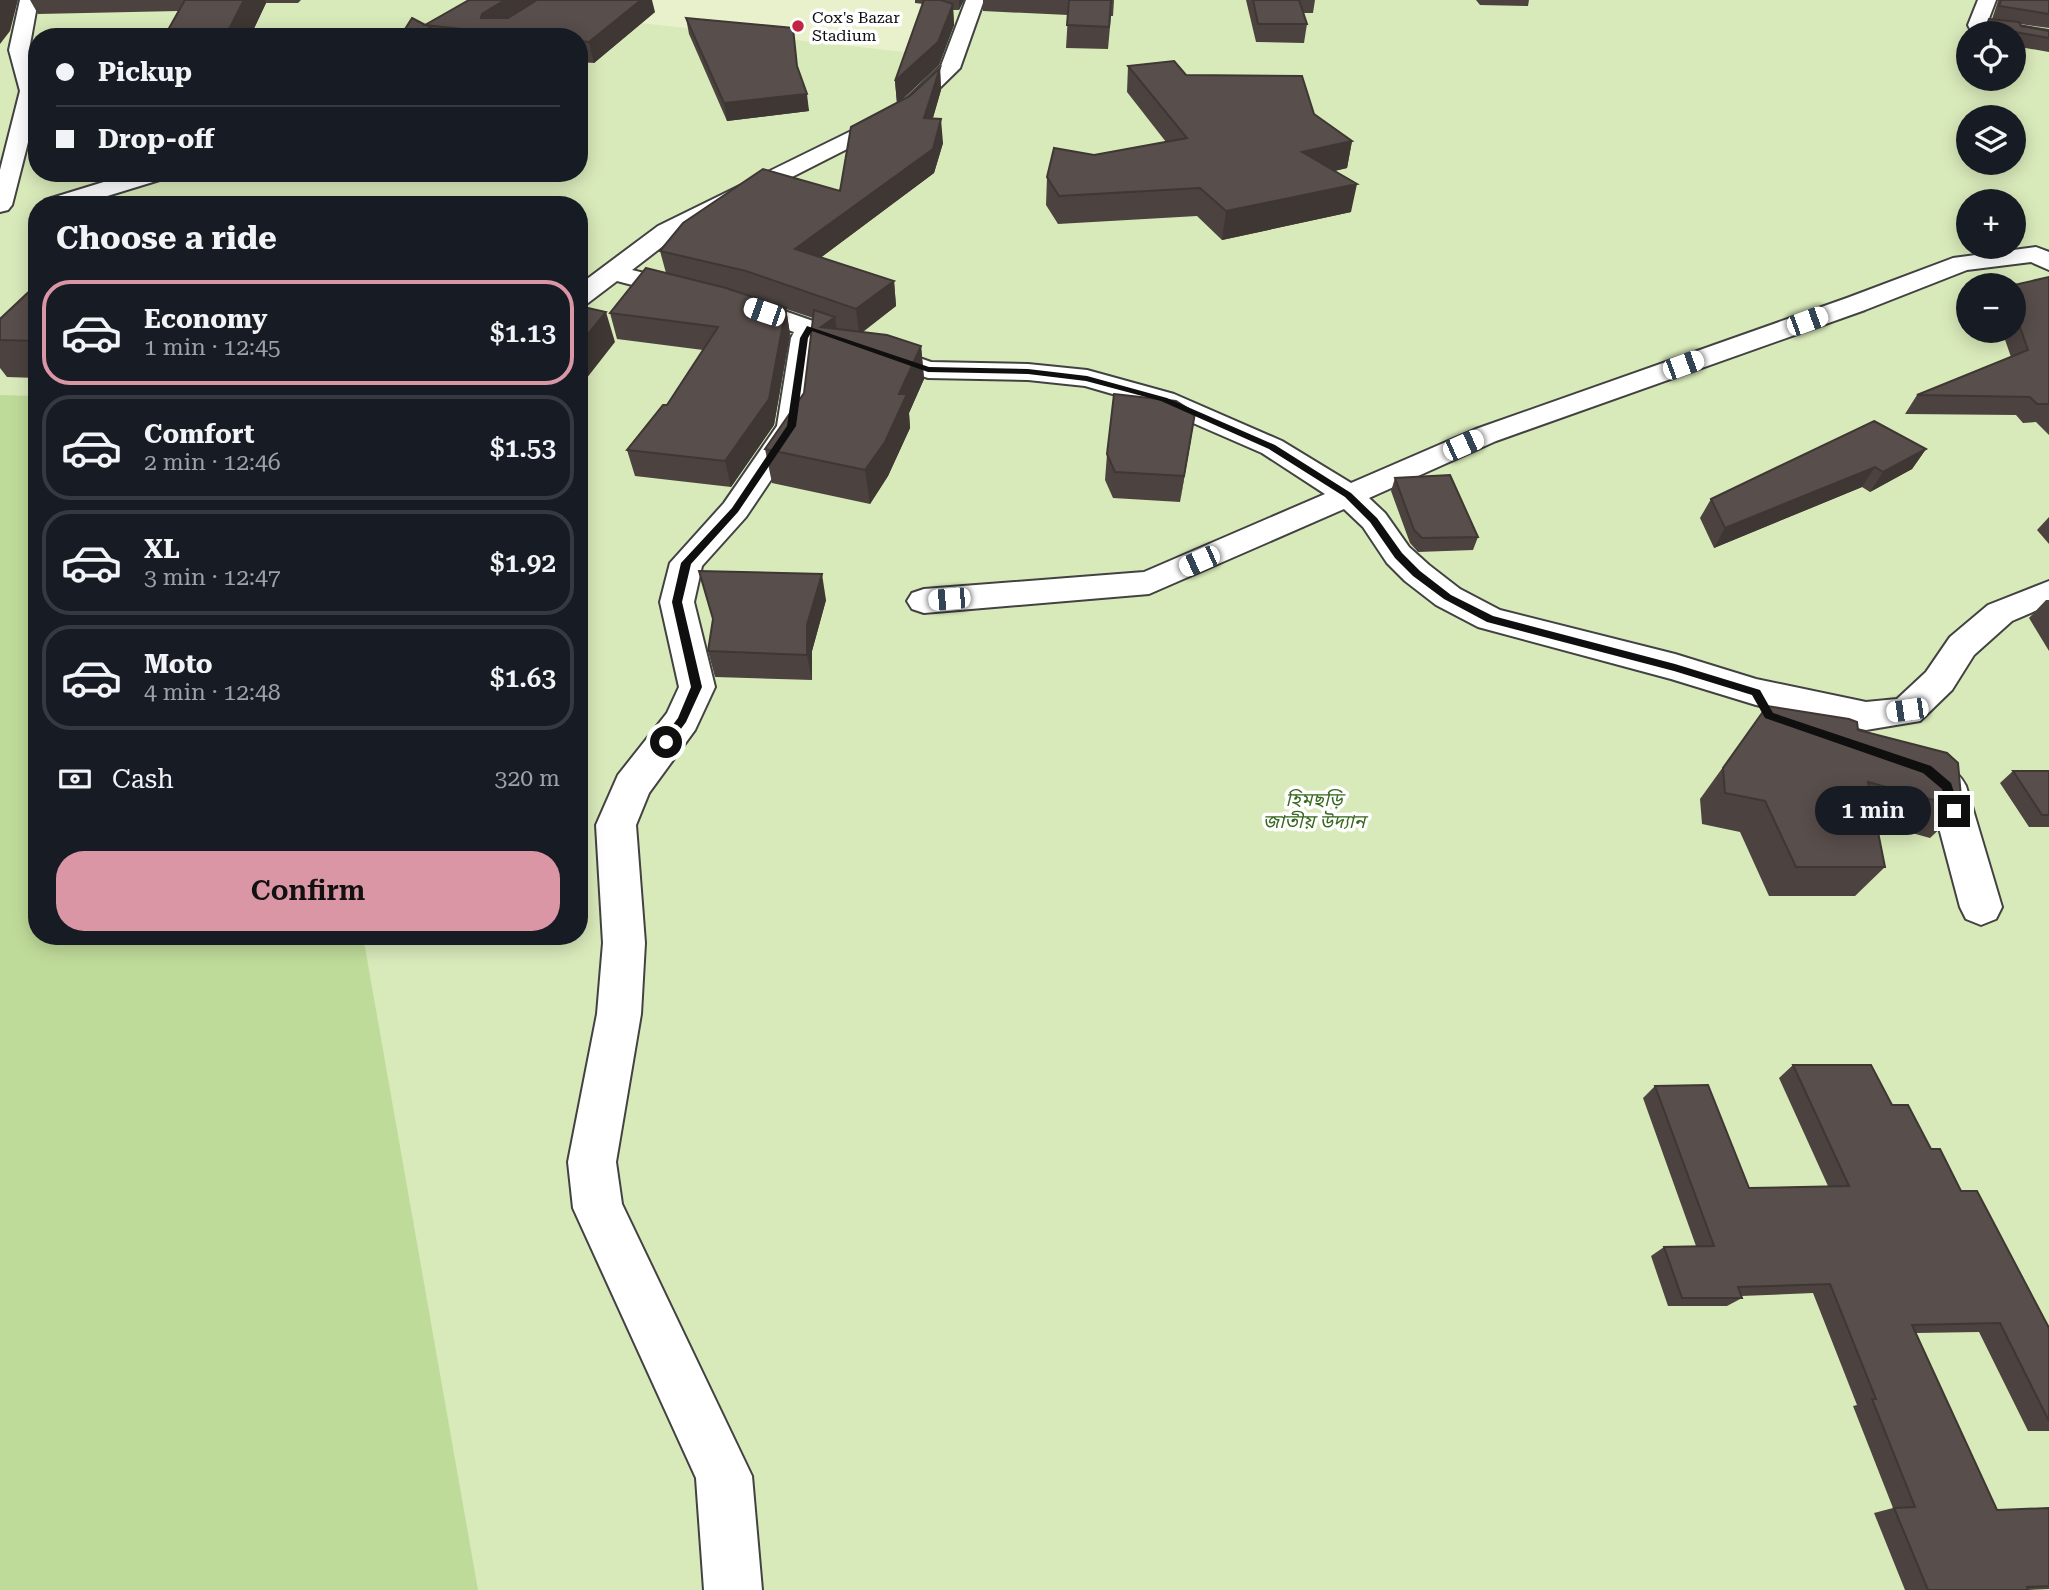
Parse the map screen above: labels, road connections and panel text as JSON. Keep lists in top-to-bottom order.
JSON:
{
  "parks": ["হিমছড়ি জাতীয় উদ্যান"],
  "places": ["Cox's Bazar Stadium"],
  "page": {
    "map_buttons": ["+", "−"],
    "banner": ["Pickup", "Drop-off"],
    "heading": "Choose a ride",
    "list": [
      {
        "name": "Economy",
        "note": "1 min · 12:45",
        "value": "$1.13"
      },
      {
        "name": "Comfort",
        "note": "2 min · 12:46",
        "value": "$1.53"
      },
      {
        "name": "XL",
        "note": "3 min · 12:47",
        "value": "$1.92"
      },
      {
        "name": "Moto",
        "note": "4 min · 12:48",
        "value": "$1.63"
      }
    ],
    "pay": ["Cash", "320 m"],
    "bubble": "1 min",
    "buttons": "Confirm"
  }
}
